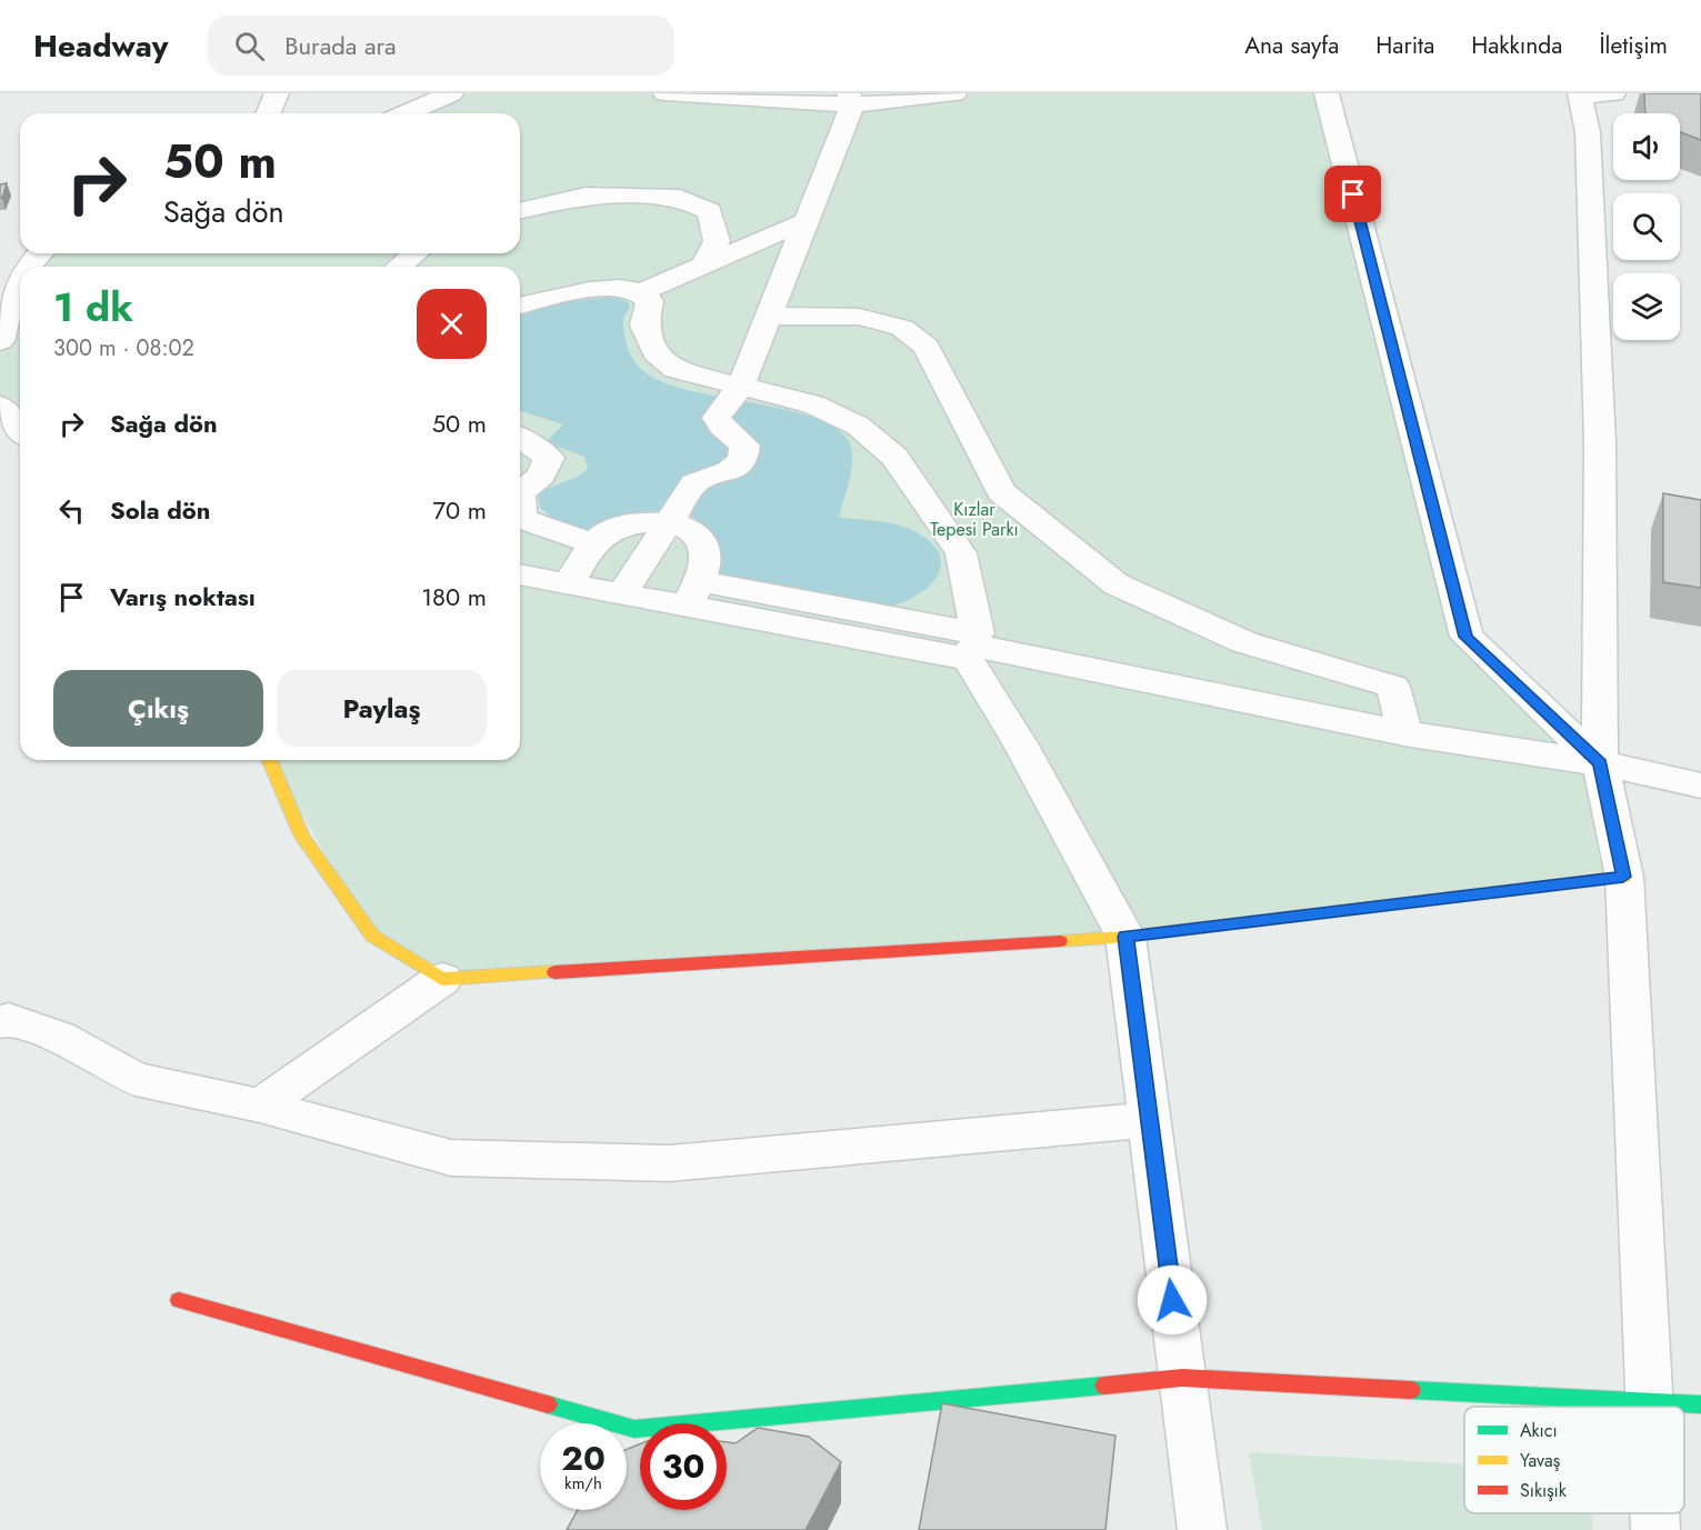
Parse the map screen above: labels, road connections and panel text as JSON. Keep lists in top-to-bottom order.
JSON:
{
  "parks": ["Kızlar Tepesi Parkı"],
  "legend": ["Akıcı", "Yavaş", "Sıkışık"],
  "page": {
    "header": "Headway",
    "search": "Burada ara",
    "nav": [
      "Ana sayfa",
      "Harita",
      "Hakkında",
      "İletişim"
    ],
    "turn": ["50 m", "Sağa dön"],
    "heading": ["1 dk", "300 m · 08:02"],
    "list": [
      {
        "name": "Sağa dön",
        "value": "50 m"
      },
      {
        "name": "Sola dön",
        "value": "70 m"
      },
      {
        "name": "Varış noktası",
        "value": "180 m"
      }
    ],
    "buttons": ["Çıkış", "Paylaş"],
    "speed": "20 km/h",
    "limit": "30"
  }
}
